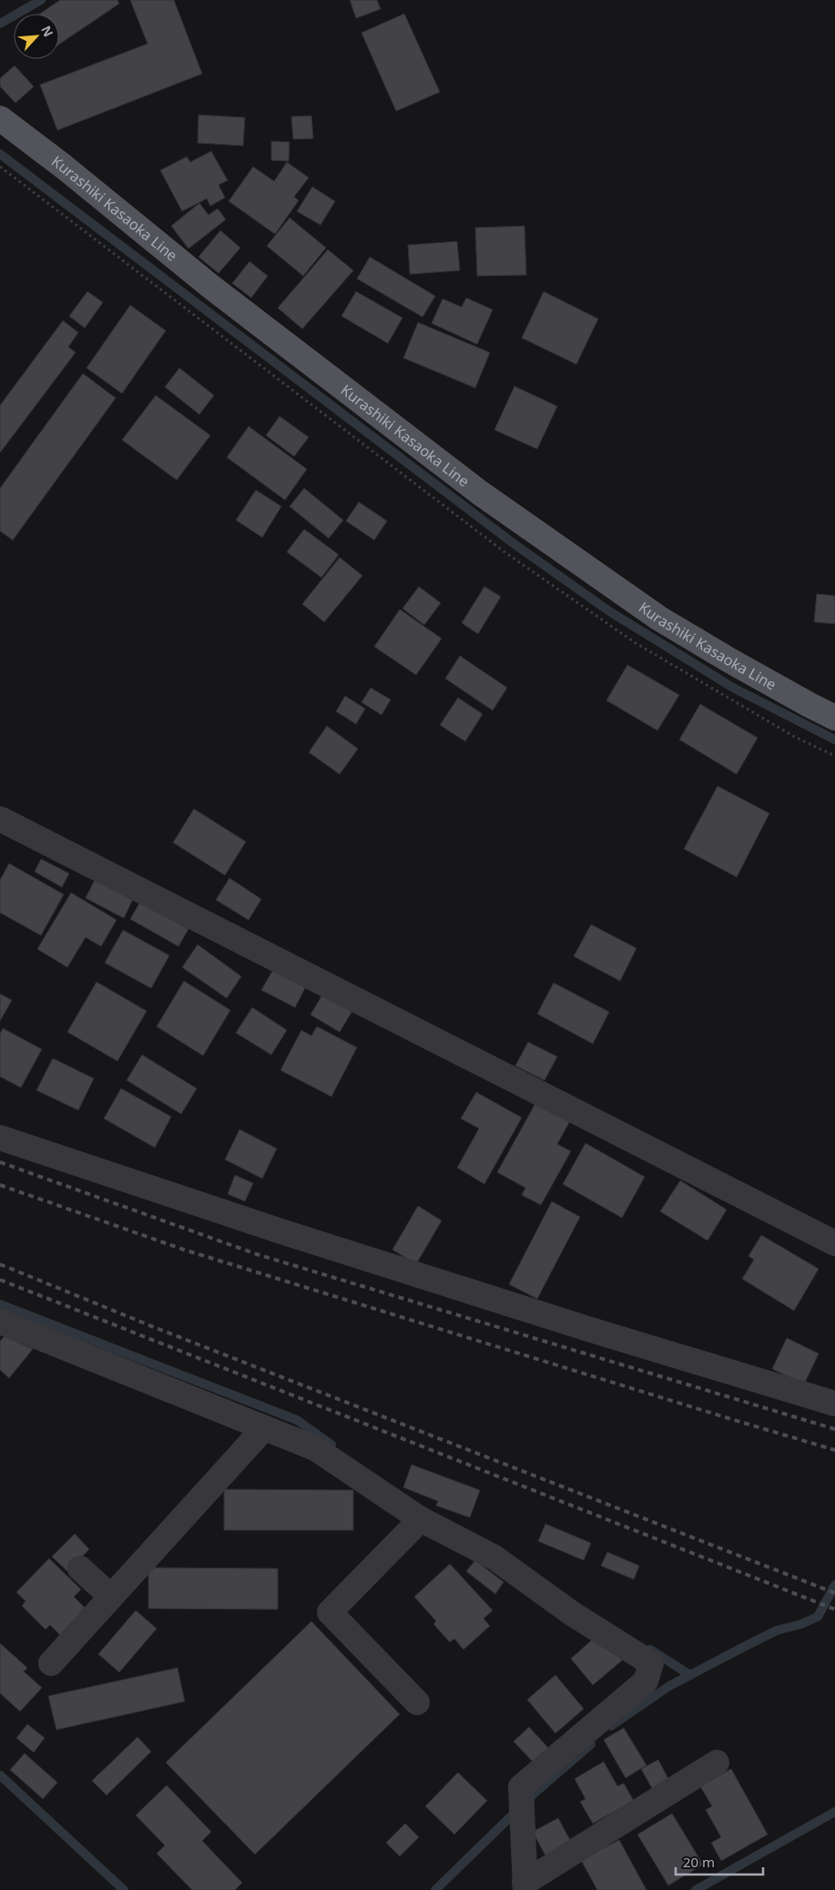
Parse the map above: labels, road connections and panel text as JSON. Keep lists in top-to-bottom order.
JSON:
{
  "streets": {
    "main road": ["Kurashiki Kasaoka Line"]
  },
  "scale_bar": "20 m",
  "north": "top right"
}
